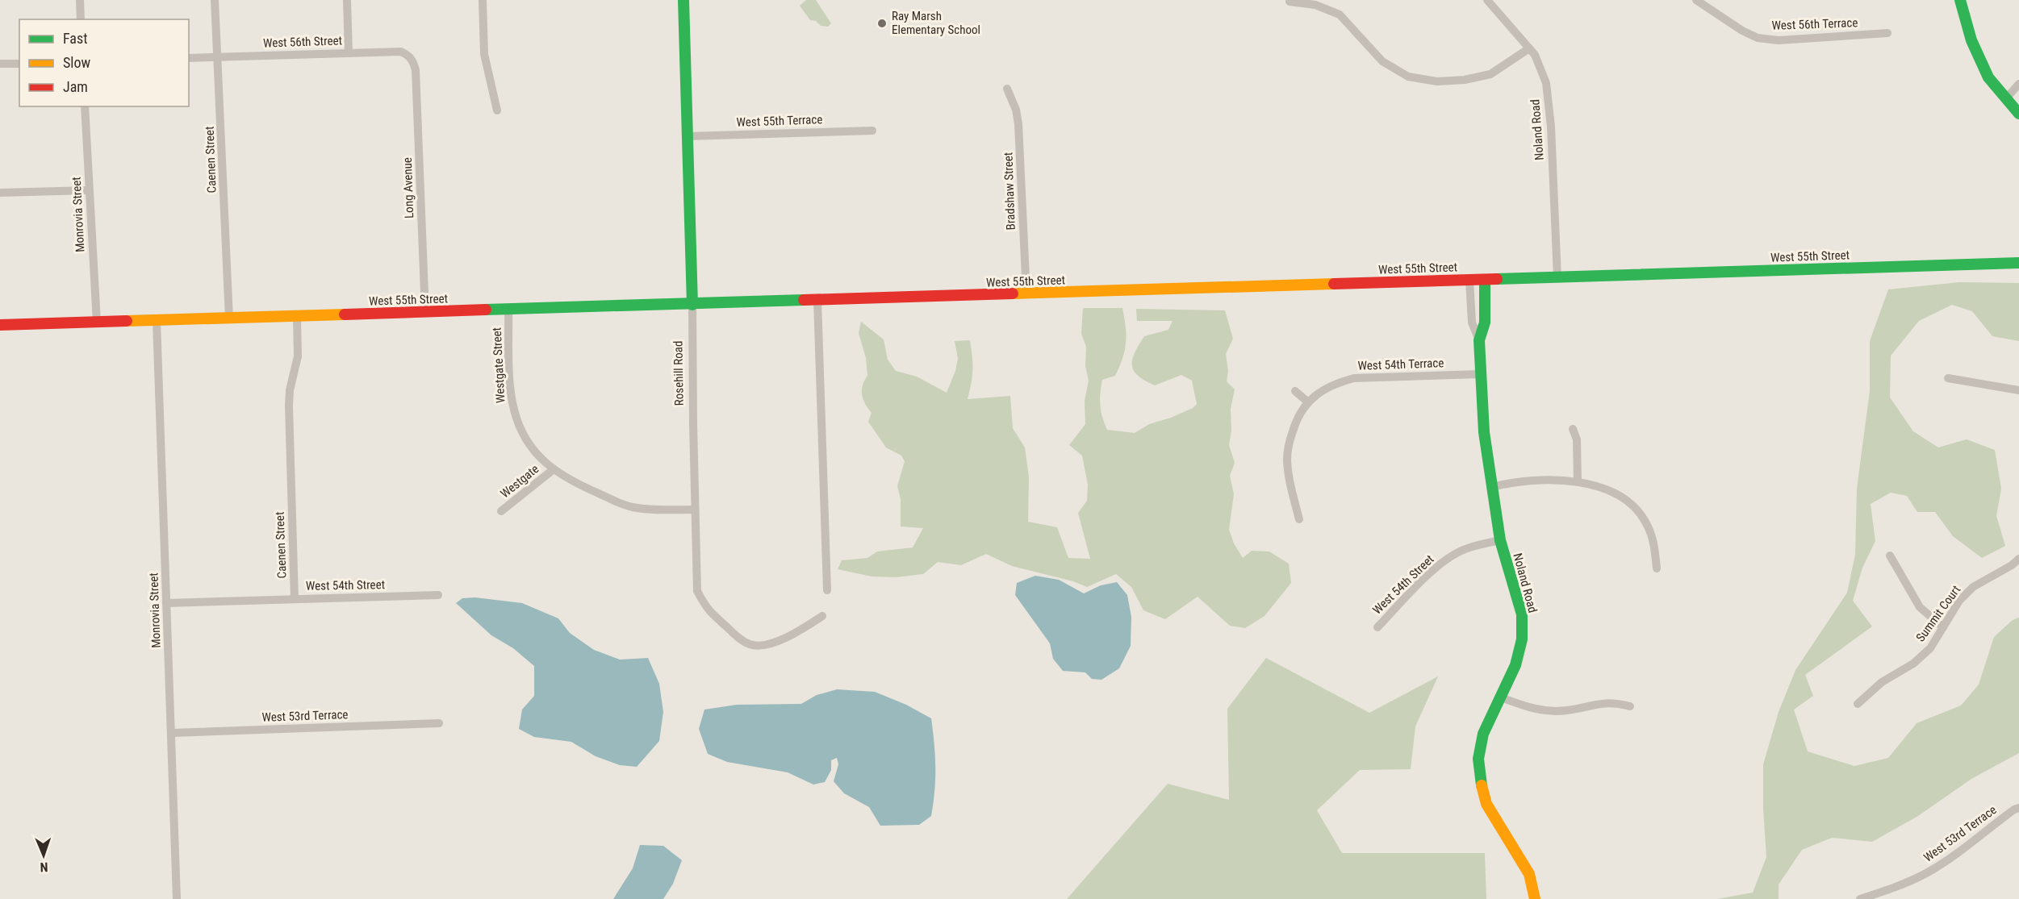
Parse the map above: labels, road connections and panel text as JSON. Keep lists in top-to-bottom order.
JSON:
{
  "streets": {
    "street": [
      "West 56th Terrace",
      "West 56th Street",
      "West 55th Terrace",
      "Noland Road",
      "Caenen Street",
      "Long Avenue",
      "Bradshaw Street",
      "Monrovia Street",
      "West 55th Street",
      "West 54th Terrace",
      "Westgate Street",
      "Rosehill Road",
      "Westgate",
      "West 54th Street",
      "Summit Court",
      "West 53rd Terrace"
    ]
  },
  "crossings": [
    ["West 56th Street", "Caenen Street"],
    ["West 56th Street", "Long Avenue"],
    ["West 55th Terrace", "Rosehill Road"],
    ["Noland Road", "West 55th Street"],
    ["Noland Road", "West 54th Terrace"],
    ["Noland Road", "West 54th Street"],
    ["Caenen Street", "West 55th Street"],
    ["Caenen Street", "West 54th Street"],
    ["Long Avenue", "West 55th Street"],
    ["Bradshaw Street", "West 55th Street"],
    ["Monrovia Street", "West 55th Street"],
    ["Monrovia Street", "West 54th Street"],
    ["Monrovia Street", "West 53rd Terrace"],
    ["West 55th Street", "Westgate Street"],
    ["West 55th Street", "Rosehill Road"],
    ["Westgate Street", "Rosehill Road"],
    ["Westgate Street", "Westgate"]
  ],
  "places": ["Ray Marsh Elementary School"],
  "legend": ["Fast", "Slow", "Jam"],
  "north": "bottom"
}
